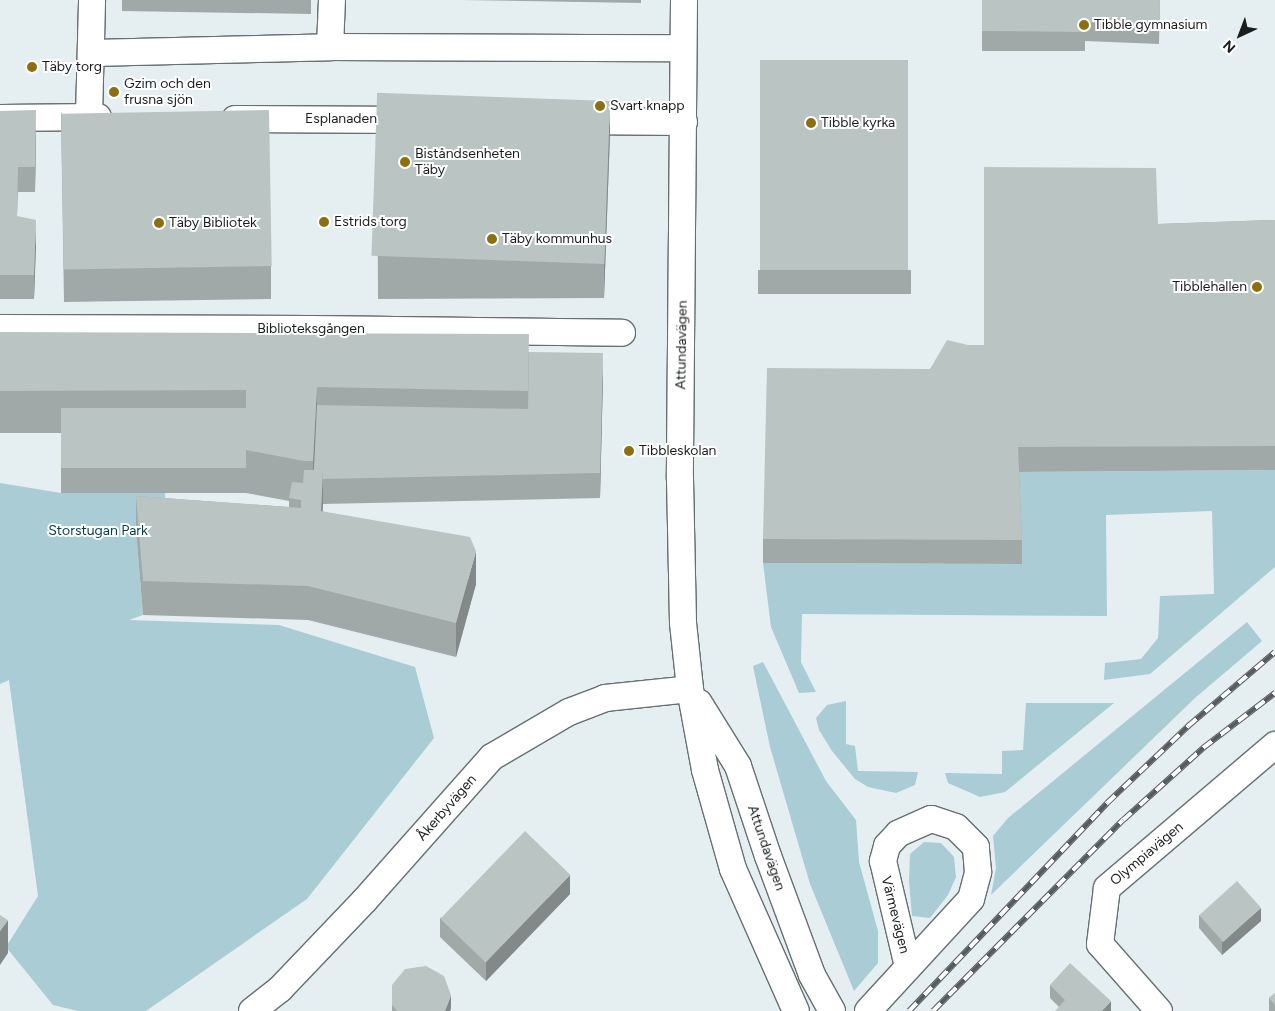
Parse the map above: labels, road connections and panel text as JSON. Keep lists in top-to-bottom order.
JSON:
{
  "streets": {
    "street": [
      "Esplanaden",
      "Biblioteksgången",
      "Attundavägen",
      "Åkerbyvägen",
      "Olympiavägen",
      "Värmevägen"
    ]
  },
  "crossings": [
    ["Attundavägen", "Åkerbyvägen"]
  ],
  "parks": ["Storstugan Park"],
  "places": [
    "Tibble gymnasium",
    "Täby torg",
    "Gzim och den frusna sjön",
    "Svart knapp",
    "Tibble kyrka",
    "Biståndsenheten Täby",
    "Estrids torg",
    "Täby Bibliotek",
    "Täby kommunhus",
    "Tibblehallen",
    "Tibbleskolan"
  ],
  "north": "bottom left"
}
